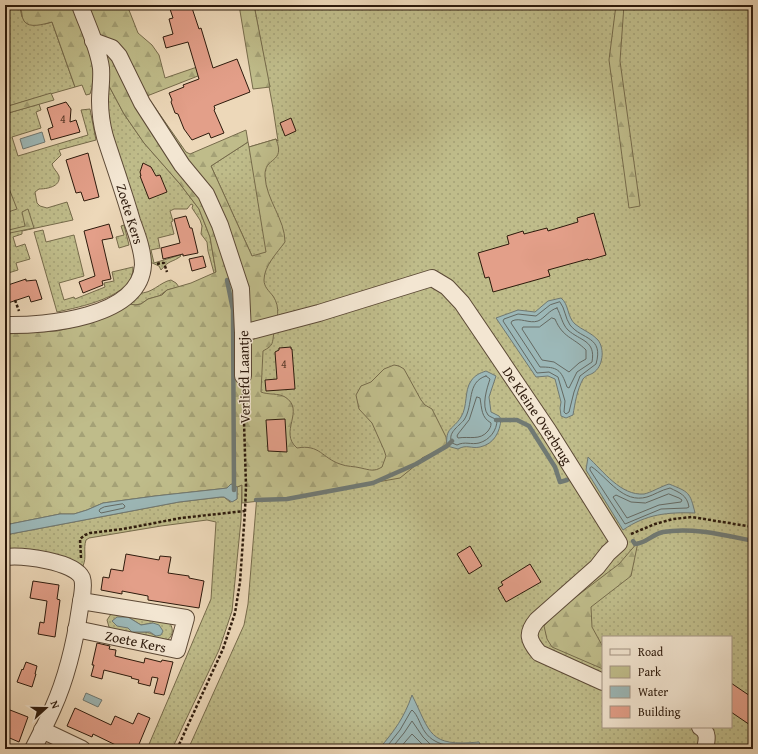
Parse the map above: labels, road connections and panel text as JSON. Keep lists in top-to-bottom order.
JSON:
{
  "streets": {
    "street": ["Zoete Kers", "Verliefd Laantje", "De Kleine Overbrug"]
  },
  "crossings": [
    ["Zoete Kers", "Verliefd Laantje"],
    ["Verliefd Laantje", "De Kleine Overbrug"]
  ],
  "house_numbers": ["4", "4"],
  "legend": [
    "Road",
    "Park",
    "Water",
    "Building"
  ],
  "north": "right"
}
